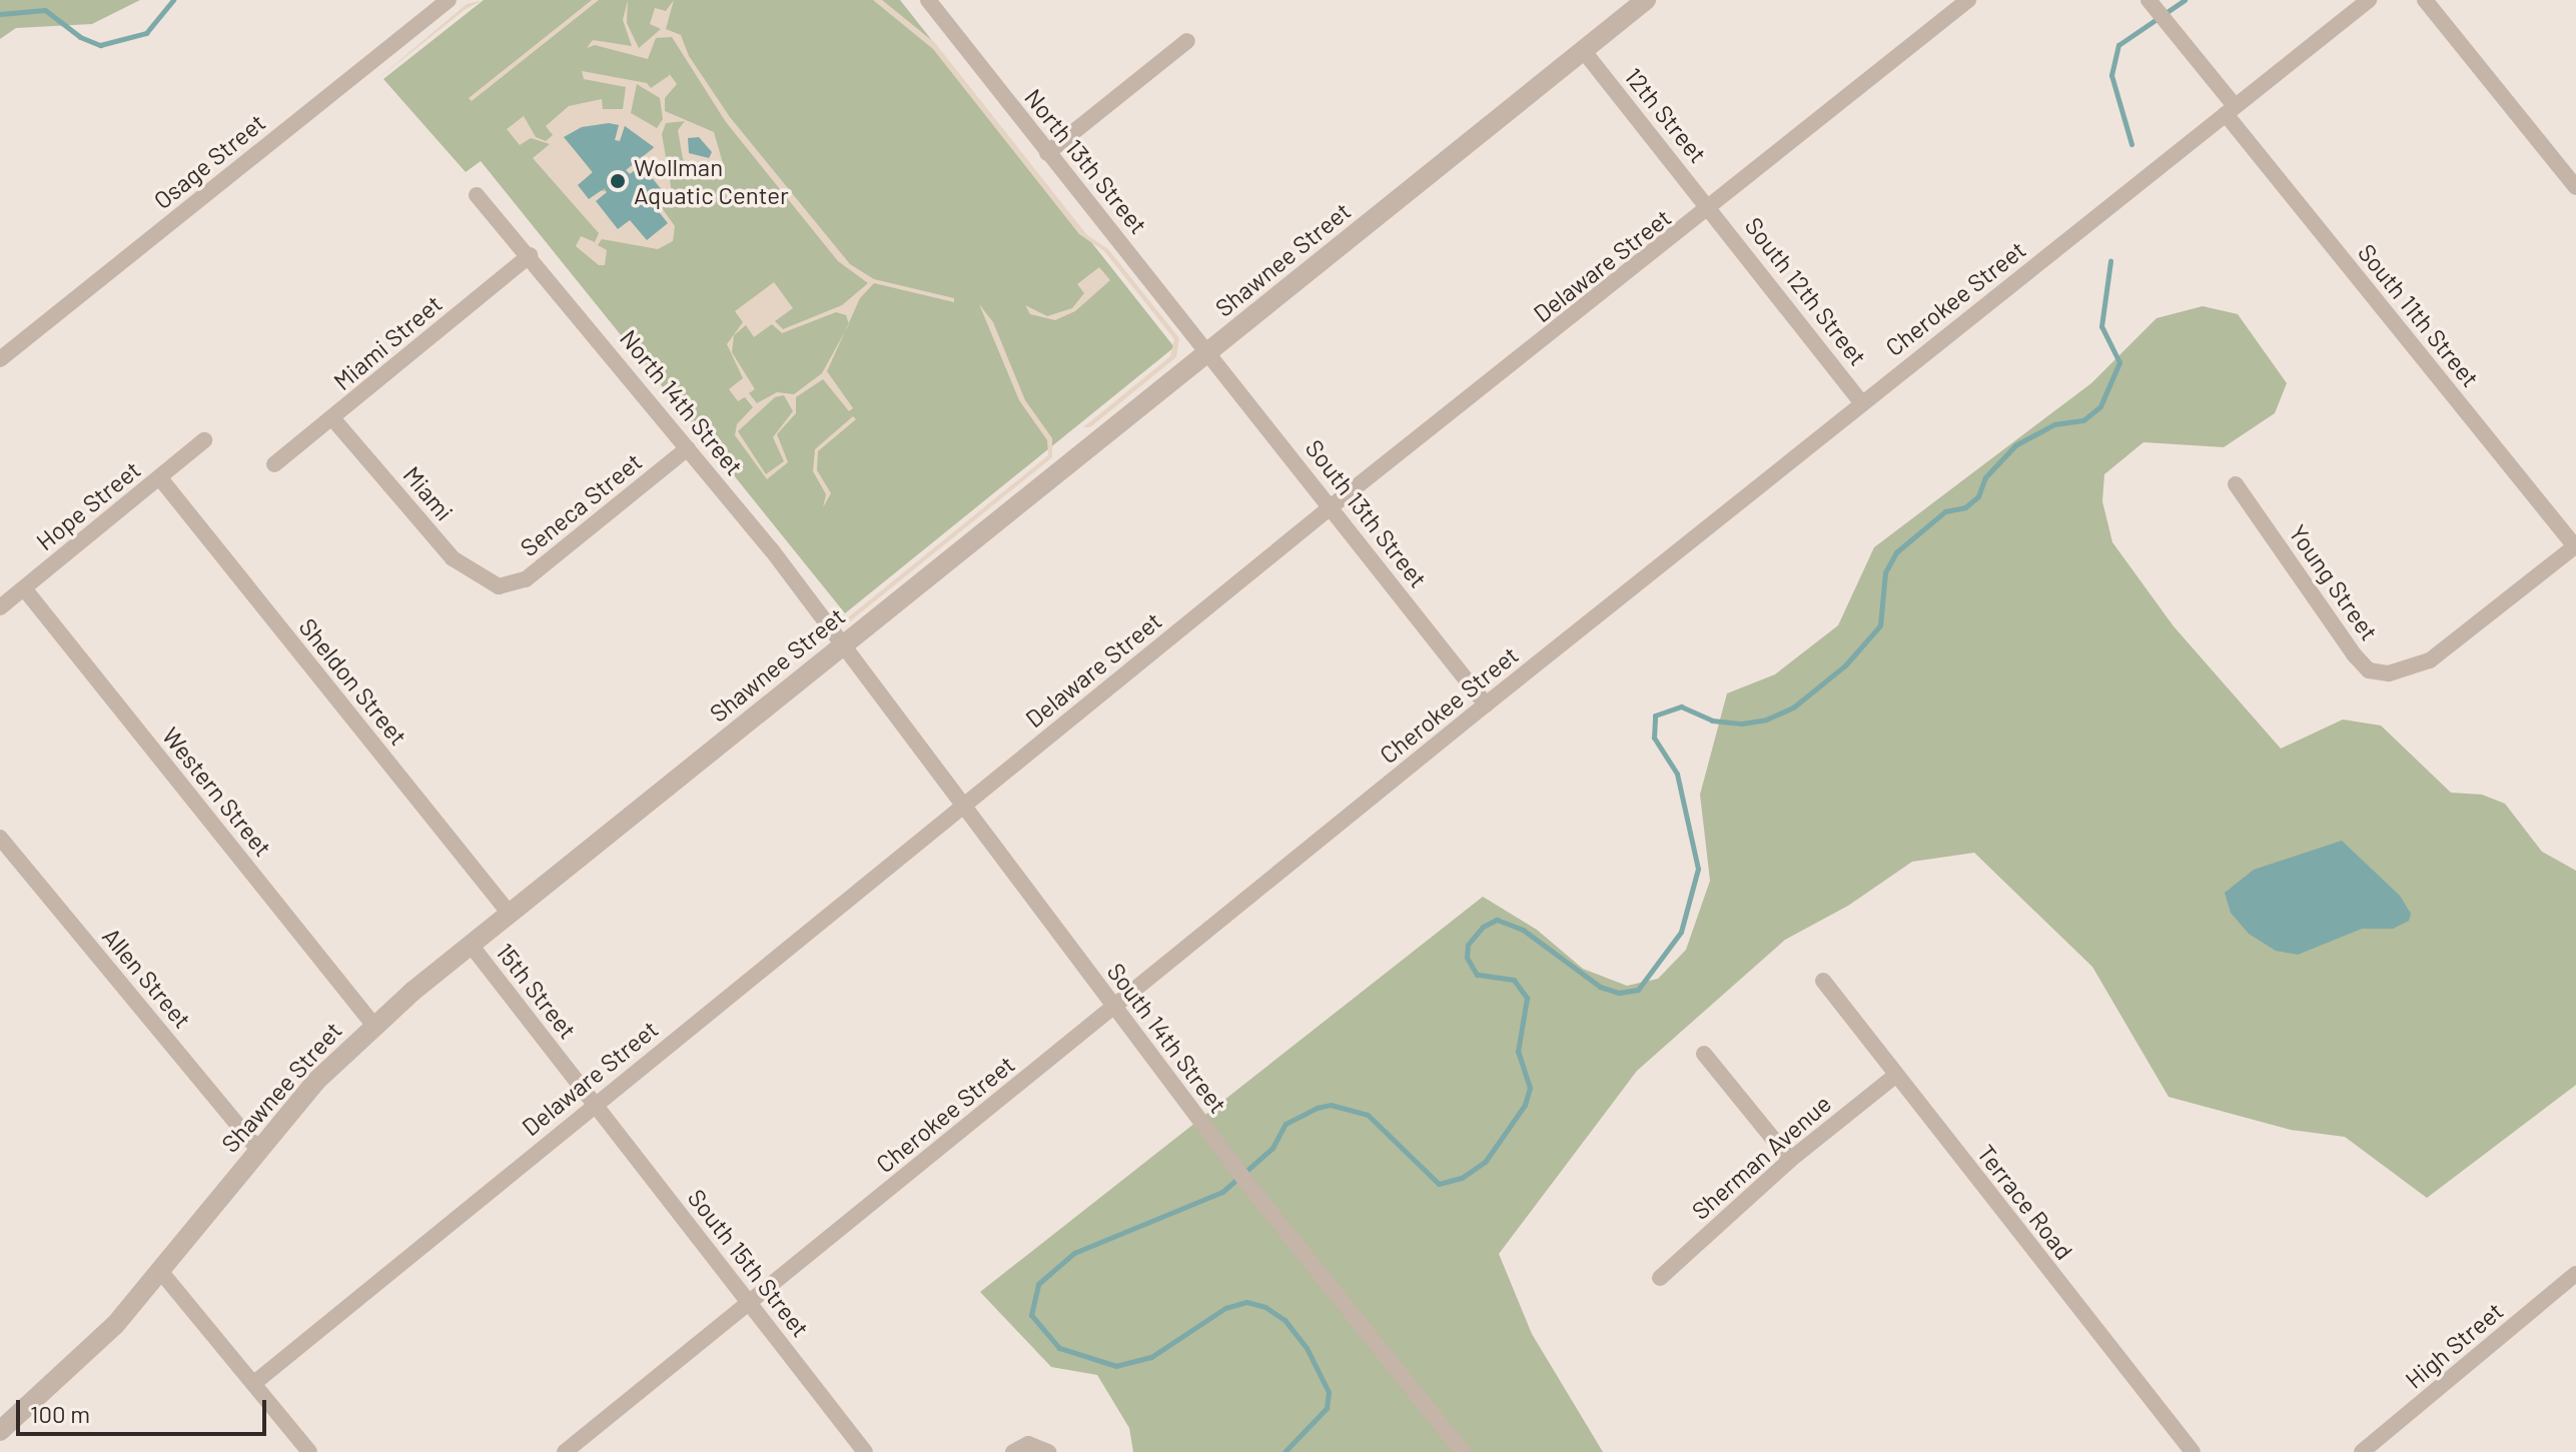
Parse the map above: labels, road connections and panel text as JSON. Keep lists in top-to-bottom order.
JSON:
{
  "streets": {
    "street": [
      "12th Street",
      "Osage Street",
      "North 13th Street",
      "Shawnee Street",
      "Delaware Street",
      "South 12th Street",
      "Cherokee Street",
      "South 11th Street",
      "Miami Street",
      "North 14th Street",
      "Miami",
      "Seneca Street",
      "Hope Street",
      "South 13th Street",
      "Young Street",
      "Sheldon Street",
      "Western Street",
      "Allen Street",
      "15th Street",
      "South 14th Street",
      "Sherman Avenue",
      "Terrace Road",
      "South 15th Street",
      "High Street"
    ]
  },
  "crossings": [
    ["12th Street", "Shawnee Street"],
    ["12th Street", "Delaware Street"],
    ["12th Street", "South 12th Street"],
    ["North 13th Street", "Shawnee Street"],
    ["North 13th Street", "South 13th Street"],
    ["Shawnee Street", "North 14th Street"],
    ["Shawnee Street", "South 13th Street"],
    ["Shawnee Street", "Sheldon Street"],
    ["Shawnee Street", "Western Street"],
    ["Shawnee Street", "Allen Street"],
    ["Shawnee Street", "15th Street"],
    ["Shawnee Street", "South 14th Street"],
    ["Delaware Street", "South 12th Street"],
    ["Delaware Street", "South 13th Street"],
    ["Delaware Street", "15th Street"],
    ["Delaware Street", "South 14th Street"],
    ["Delaware Street", "South 15th Street"],
    ["South 12th Street", "Cherokee Street"],
    ["Cherokee Street", "South 11th Street"],
    ["Cherokee Street", "South 13th Street"],
    ["Cherokee Street", "South 14th Street"],
    ["Cherokee Street", "South 15th Street"],
    ["South 11th Street", "Young Street"],
    ["Miami Street", "North 14th Street"],
    ["Miami Street", "Miami"],
    ["North 14th Street", "Seneca Street"],
    ["North 14th Street", "South 14th Street"],
    ["Miami", "Seneca Street"],
    ["Hope Street", "Sheldon Street"],
    ["Hope Street", "Western Street"],
    ["15th Street", "South 15th Street"],
    ["Sherman Avenue", "Terrace Road"]
  ],
  "places": ["Wollman Aquatic Center"],
  "scale_bar": "100 m"
}
